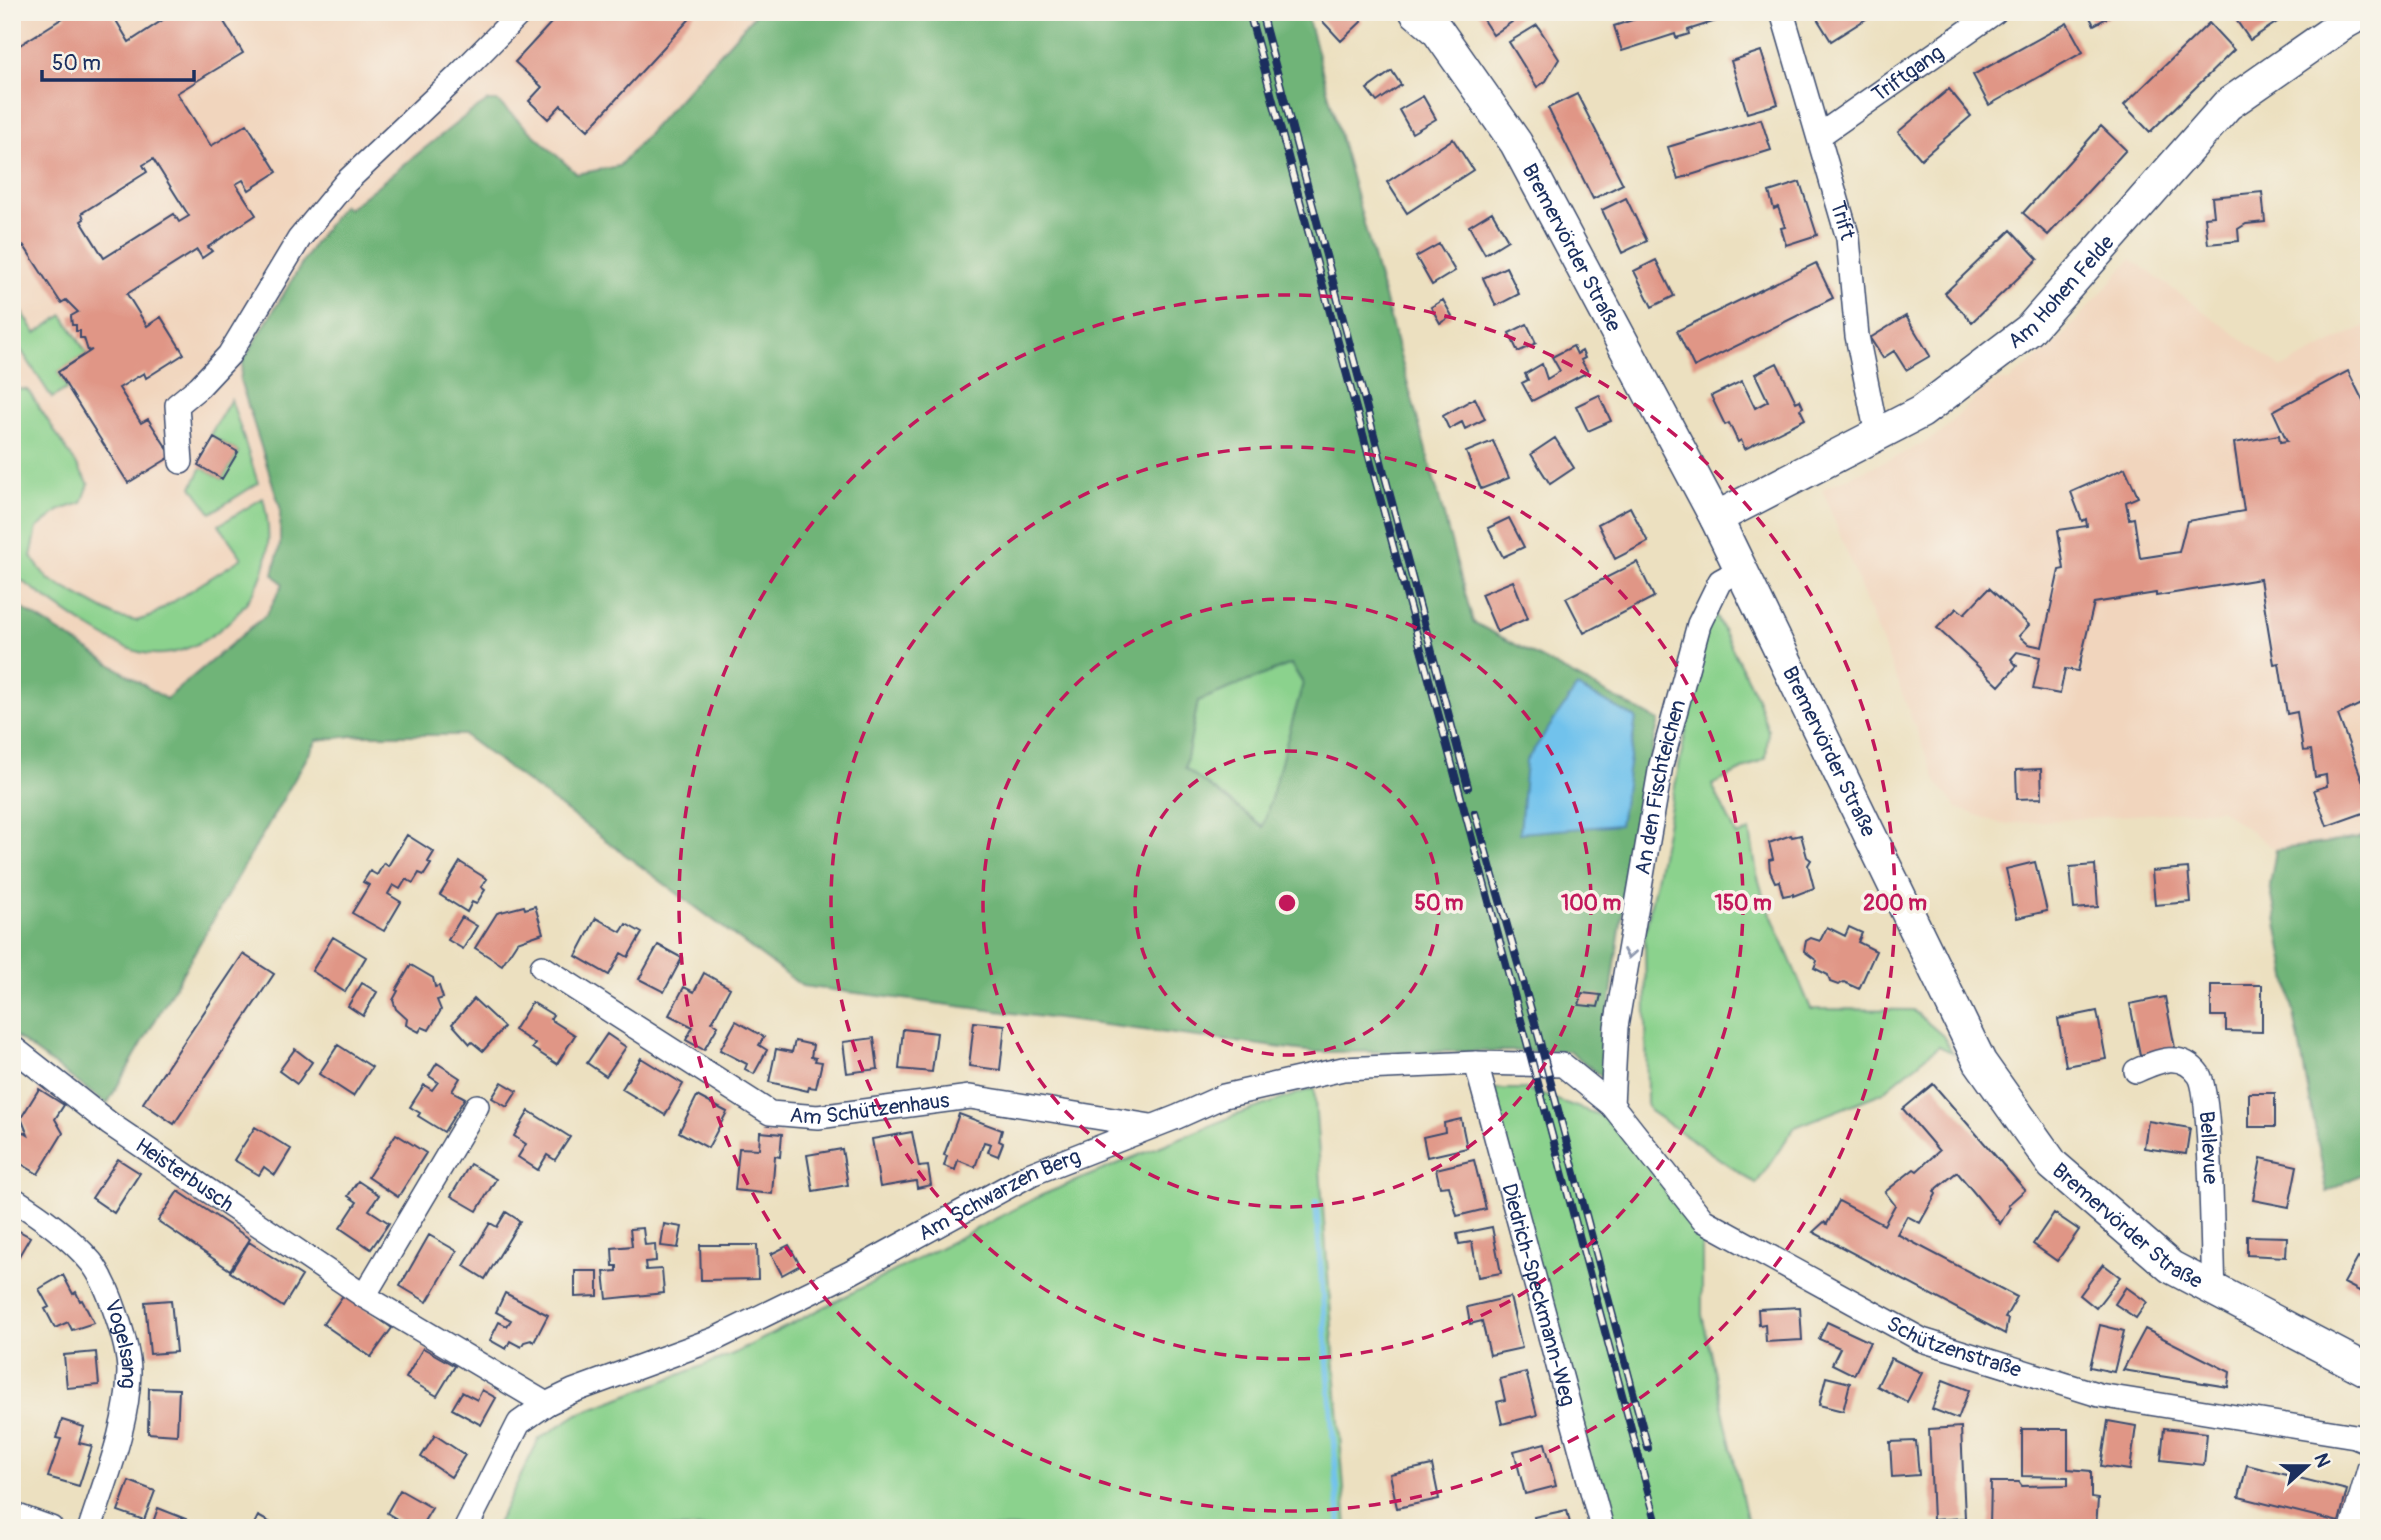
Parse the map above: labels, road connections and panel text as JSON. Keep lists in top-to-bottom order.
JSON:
{
  "streets": {
    "main road": ["Bremervörder Straße", "Am Hohen Felde"],
    "street": [
      "Triftgang",
      "Trift",
      "An den Fischteichen",
      "Am Schützenhaus",
      "Bellevue",
      "Heisterbusch",
      "Am Schwarzen Berg",
      "Diedrich-Speckmann-Weg",
      "Vogelsang",
      "Schützenstraße"
    ]
  },
  "crossings": [
    ["Triftgang", "Trift"],
    ["Trift", "Am Hohen Felde"],
    ["Bremervörder Straße", "Am Hohen Felde"],
    ["Bremervörder Straße", "An den Fischteichen"],
    ["Bremervörder Straße", "Bellevue"],
    ["An den Fischteichen", "Am Schwarzen Berg"],
    ["An den Fischteichen", "Schützenstraße"],
    ["Am Schützenhaus", "Am Schwarzen Berg"],
    ["Heisterbusch", "Am Schwarzen Berg"],
    ["Am Schwarzen Berg", "Diedrich-Speckmann-Weg"],
    ["Am Schwarzen Berg", "Schützenstraße"]
  ],
  "one_way": ["An den Fischteichen"],
  "scale_bar": "50 m",
  "north": "right",
  "rings": [
    "50 m",
    "100 m",
    "150 m",
    "200 m"
  ]
}
